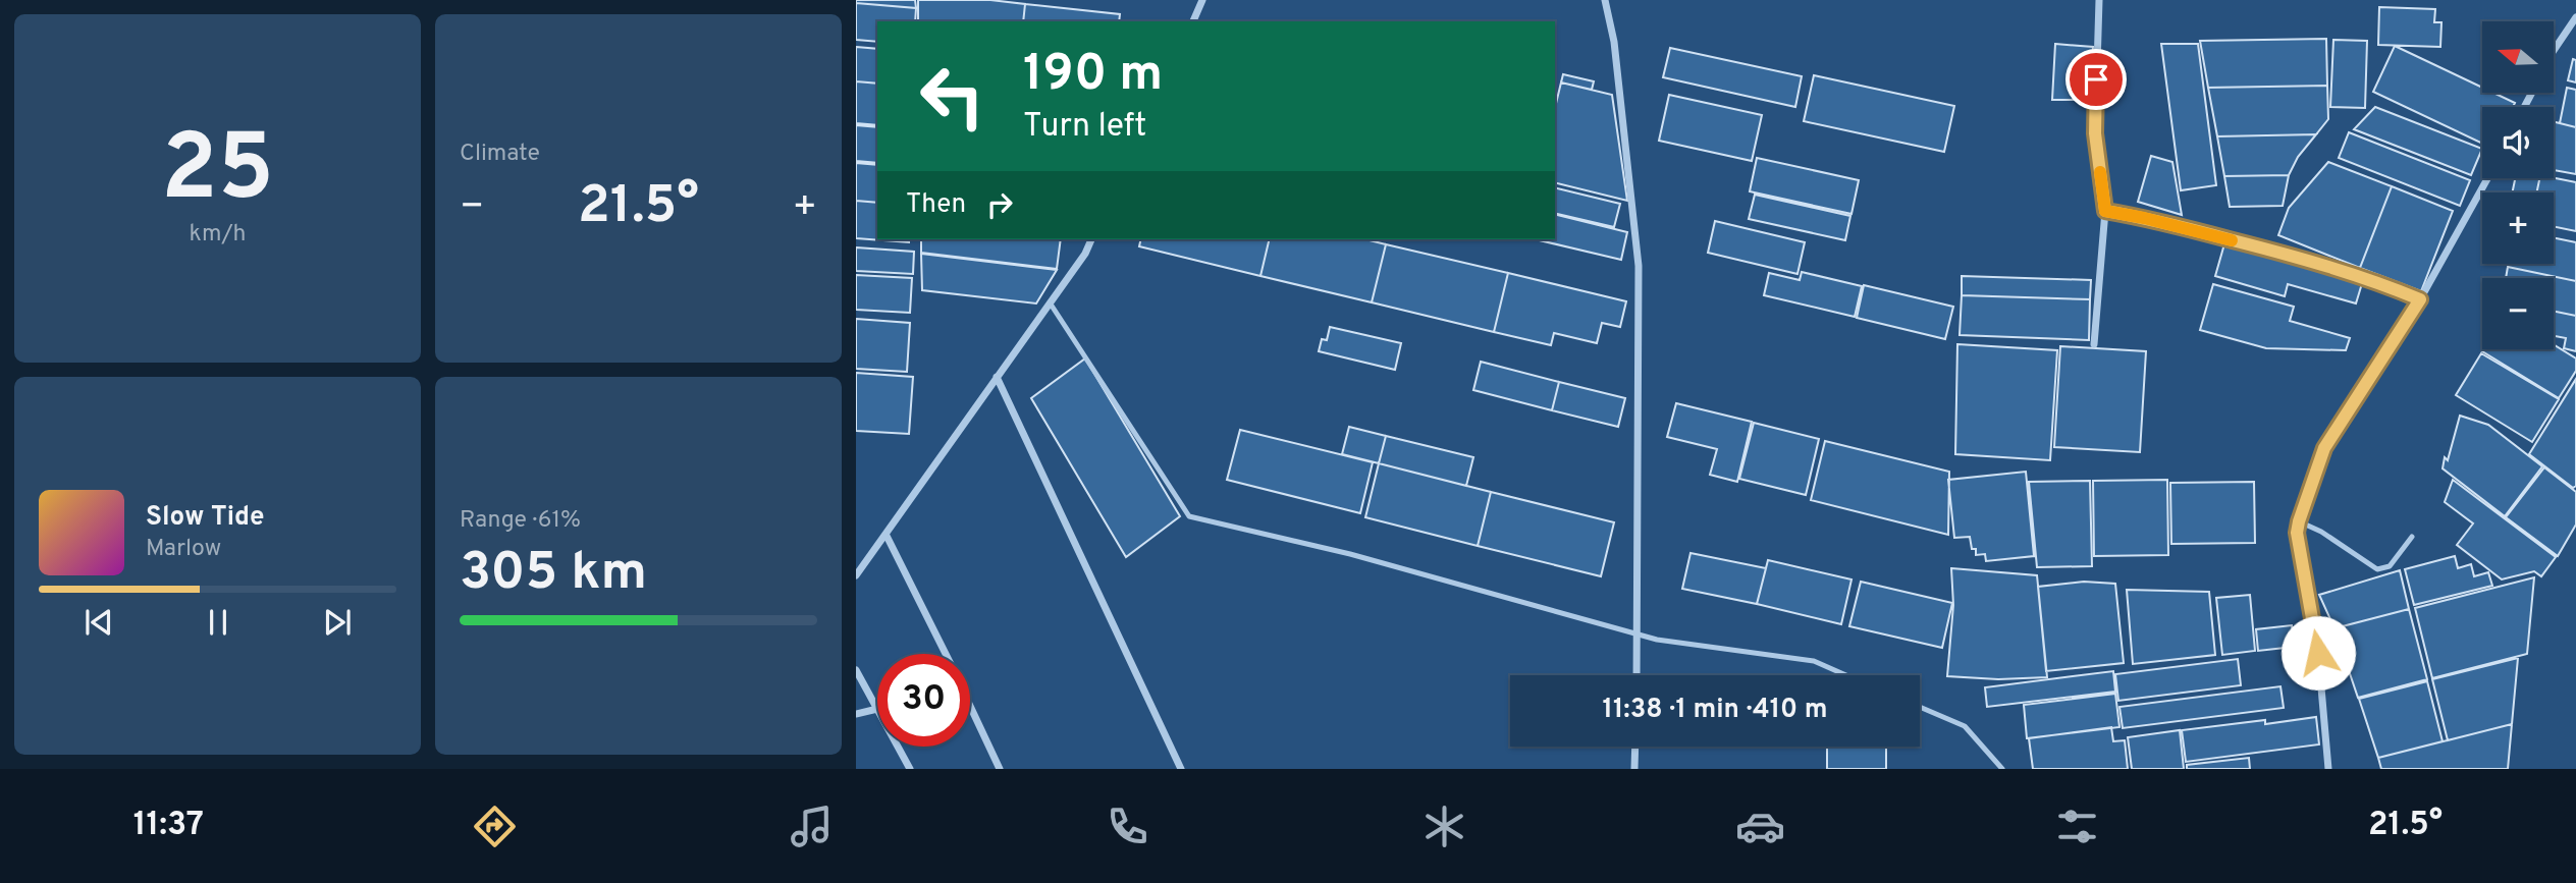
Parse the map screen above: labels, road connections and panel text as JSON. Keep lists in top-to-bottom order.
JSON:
{
  "north": "left",
  "page": {
    "tile": [
      ["25", "km/h"],
      "Climate",
      ["Range · 61%", "305 km"]
    ],
    "map_buttons": ["+", "−"],
    "turn": ["190 m", "Turn left"],
    "then": "Then",
    "heat": ["−", "21.5°", "+"],
    "song": ["Slow Tide", "Marlow"],
    "limit": "30",
    "trip": "11:38 · 1 min · 410 m",
    "tabs": ["11:37", "21.5°"]
  }
}
